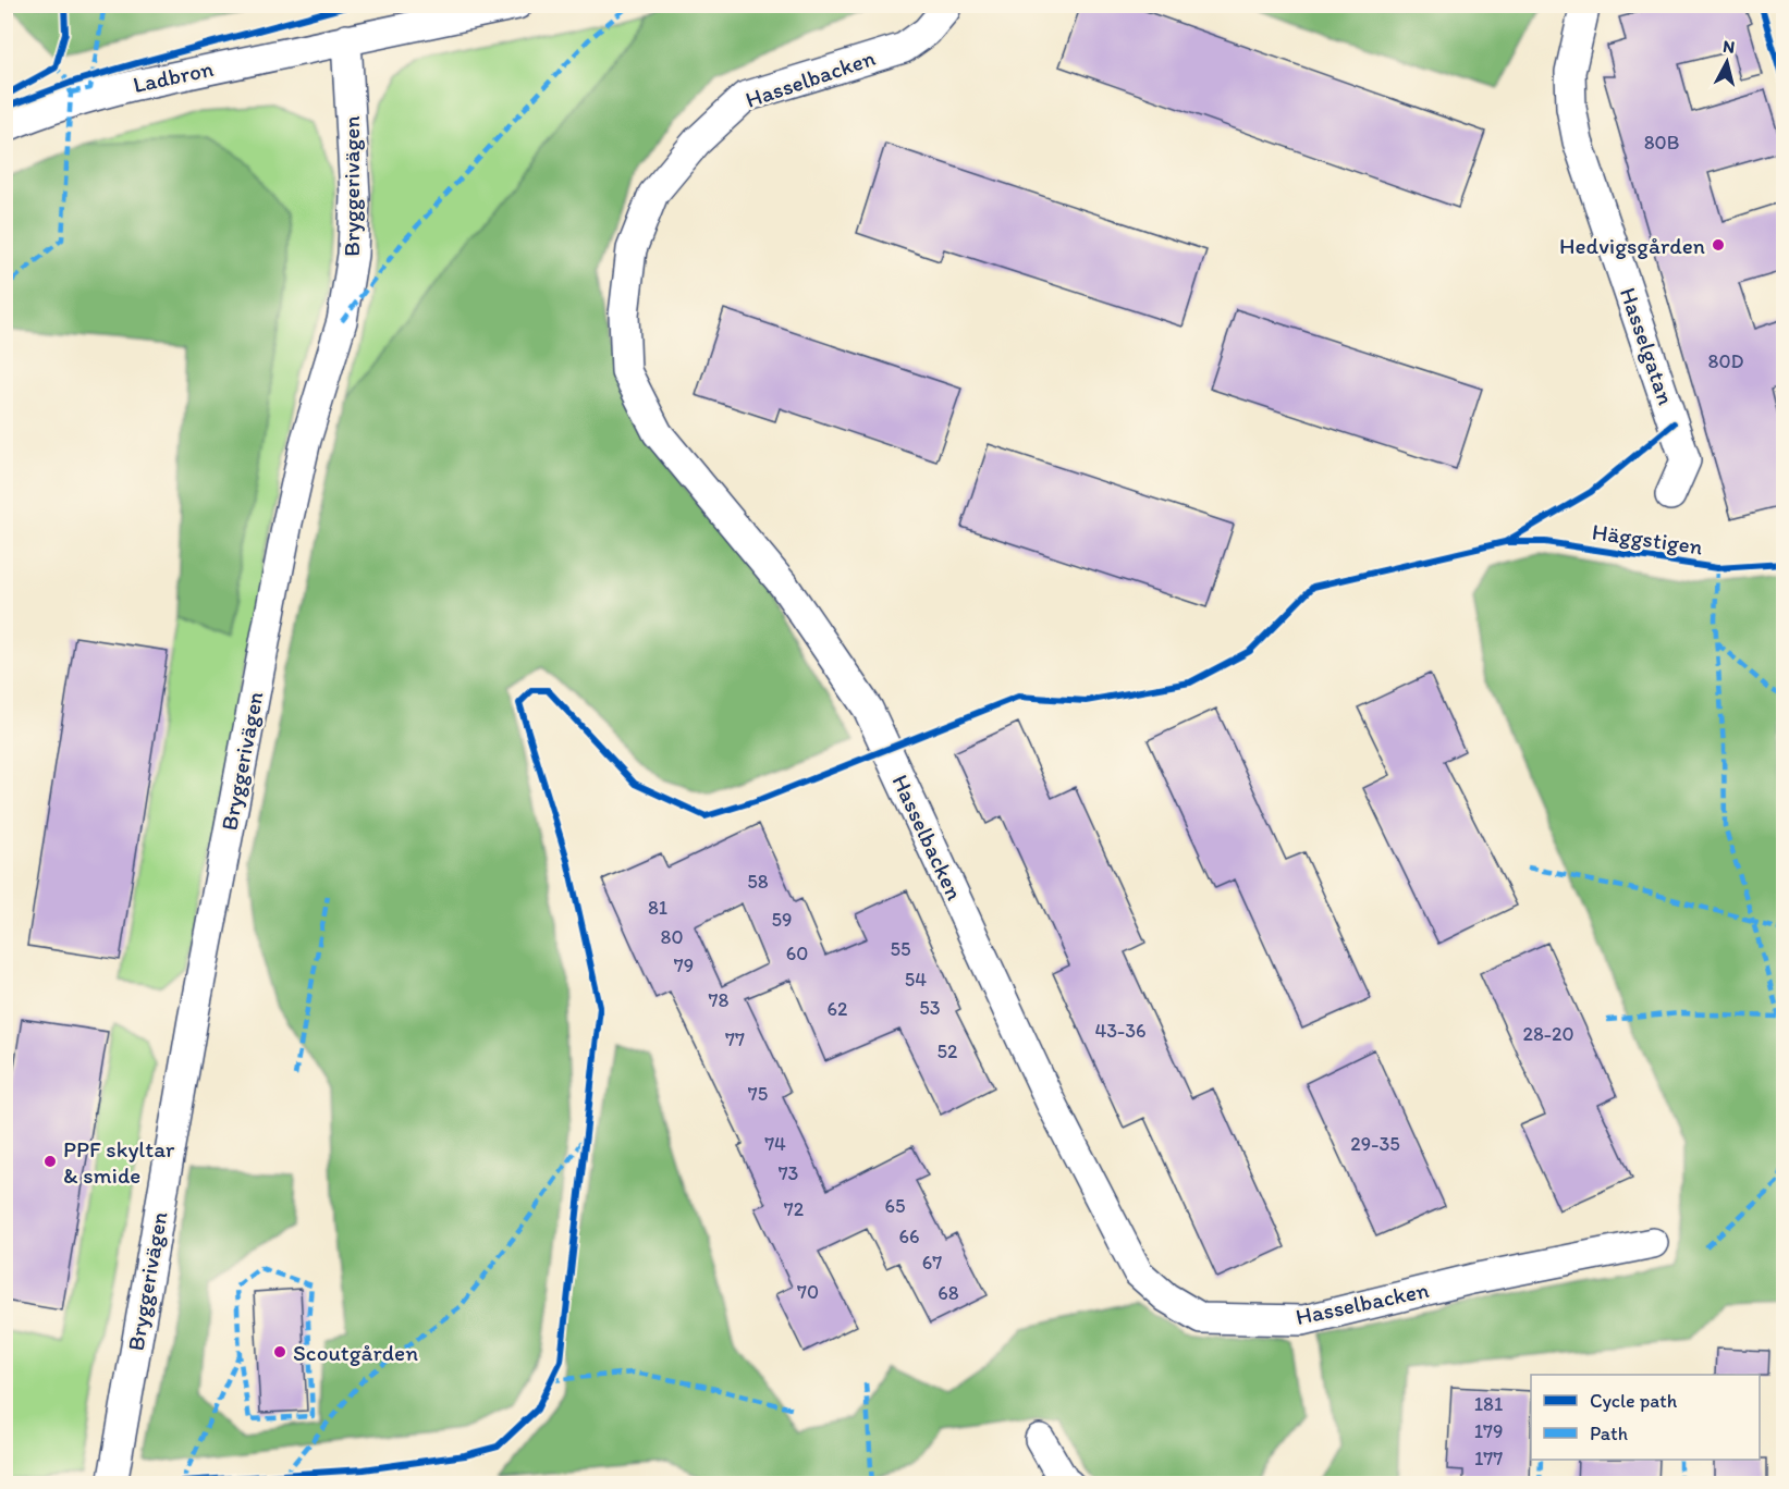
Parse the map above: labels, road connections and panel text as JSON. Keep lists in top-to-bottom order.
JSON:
{
  "streets": {
    "street": [
      "Ladbron",
      "Hasselbacken",
      "Bryggerivägen",
      "Hasselgatan"
    ],
    "cycle path": ["Häggstigen"]
  },
  "crossings": [
    ["Ladbron", "Bryggerivägen"]
  ],
  "places": ["Hedvigsgården", "PPF skyltar & smide", "Scoutgården"],
  "house_numbers": [
    "80B",
    "80D",
    "58",
    "81",
    "59",
    "80",
    "55",
    "60",
    "79",
    "54",
    "78",
    "53",
    "62",
    "43-36",
    "28-20",
    "77",
    "52",
    "75",
    "74",
    "29-35",
    "73",
    "65",
    "72",
    "66",
    "67",
    "70",
    "68",
    "181",
    "179",
    "177"
  ],
  "legend": ["Cycle path", "Path"],
  "north": "top"
}
